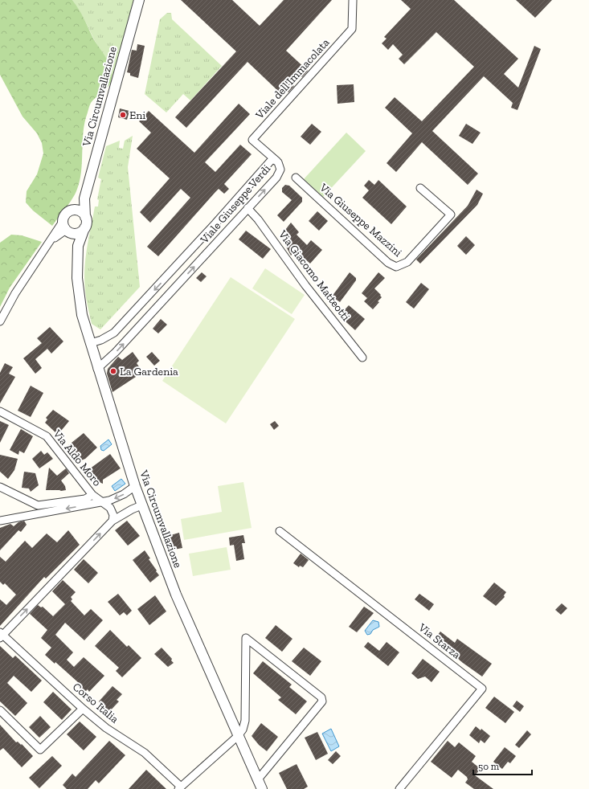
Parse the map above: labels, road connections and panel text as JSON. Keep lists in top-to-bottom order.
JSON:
{
  "streets": {
    "street": [
      "Viale dell'Immacolata",
      "Via Circumvallazione",
      "Viale Giuseppe Verdi",
      "Via Giuseppe Mazzini",
      "Via Giacomo Matteotti",
      "Via Aldo Moro",
      "Via Starza",
      "Corso Italia"
    ]
  },
  "crossings": [
    ["Viale dell'Immacolata", "Viale Giuseppe Verdi"],
    ["Via Circumvallazione", "Viale Giuseppe Verdi"],
    ["Viale Giuseppe Verdi", "Via Giacomo Matteotti"]
  ],
  "places": ["Eni", "La Gardenia"],
  "scale_bar": "50 m"
}
